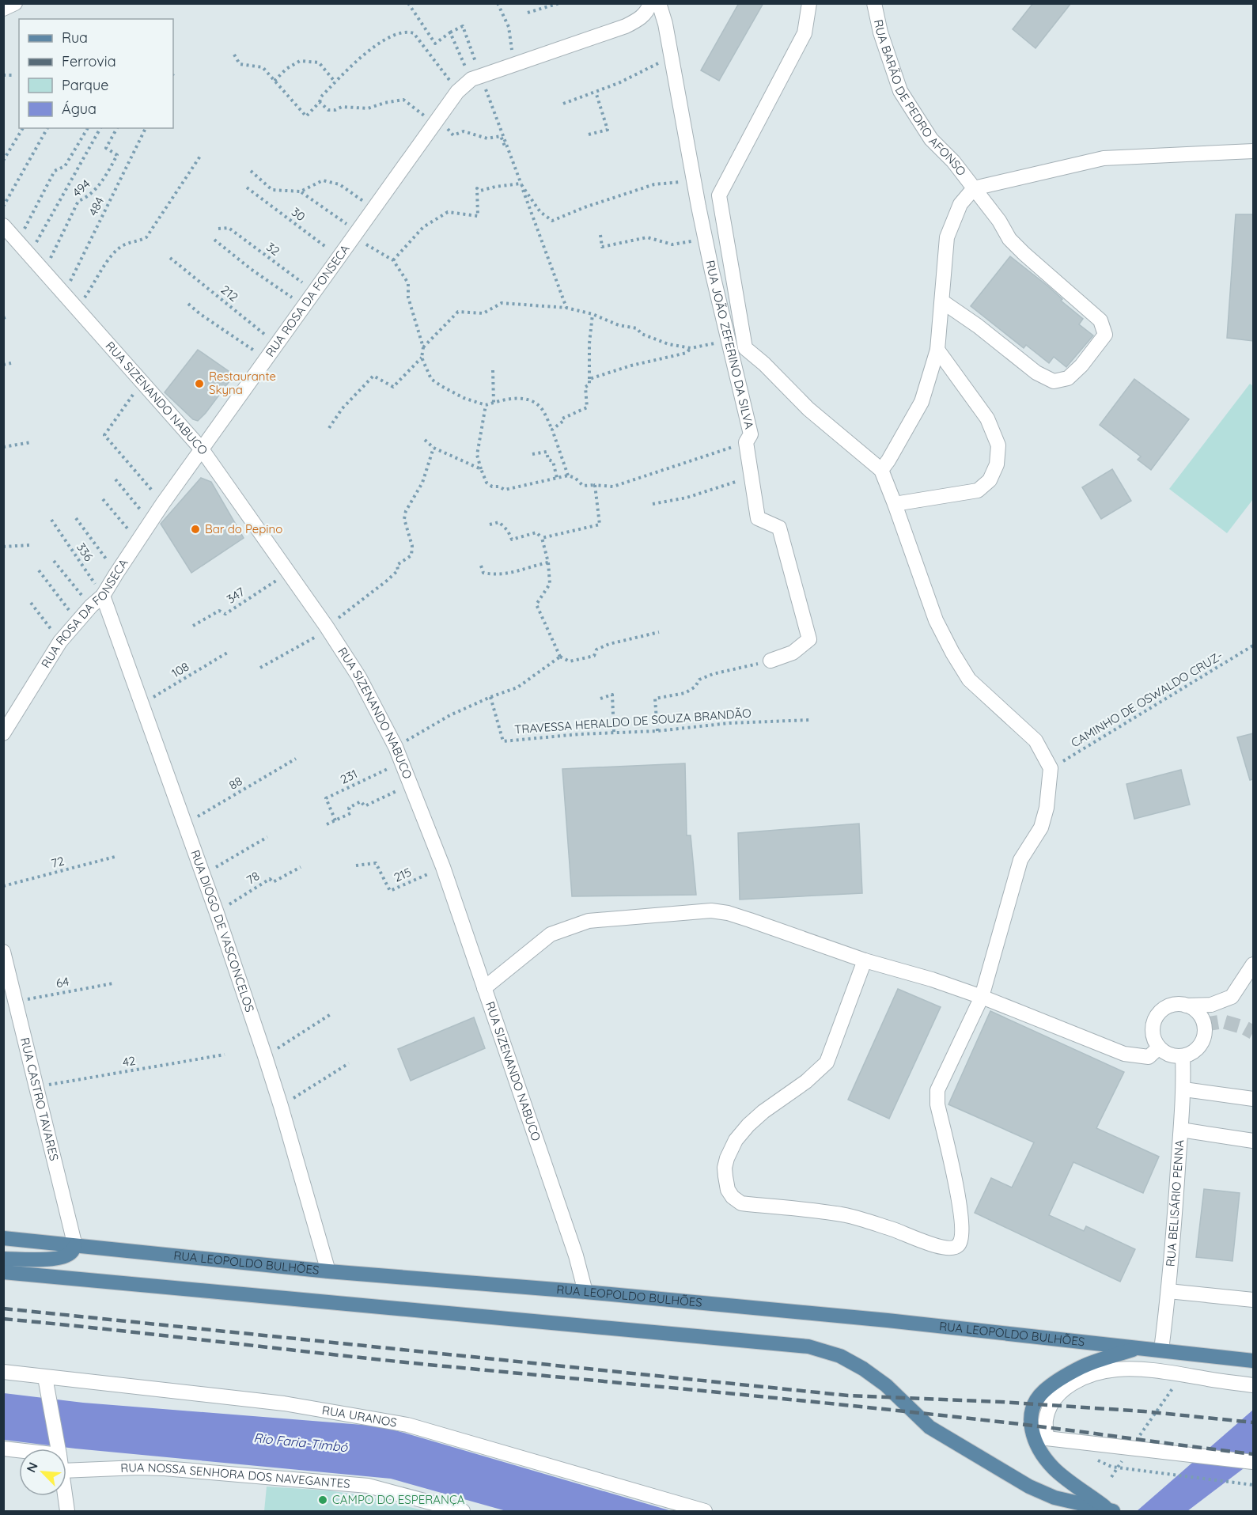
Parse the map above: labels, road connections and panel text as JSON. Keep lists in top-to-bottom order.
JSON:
{
  "streets": {
    "main road": ["RUA LEOPOLDO BULHÕES"],
    "street": [
      "RUA BARÃO DE PEDRO AFONSO",
      "RUA ROSA DA FONSECA",
      "RUA JOÃO ZEFERINO DA SILVA",
      "RUA SIZENANDO NABUCO",
      "RUA DIOGO DE VASCONCELOS",
      "RUA CASTRO TAVARES",
      "RUA BELISÁRIO PENNA",
      "RUA URANOS",
      "RUA NOSSA SENHORA DOS NAVEGANTES"
    ],
    "path": [
      "494",
      "484",
      "30",
      "32",
      "212",
      "336",
      "347",
      "108",
      "CAMINHO DE OSWALDO CRUZ-",
      "TRAVESSA HERALDO DE SOUZA BRANDÃO",
      "231",
      "88",
      "72",
      "215",
      "78",
      "64",
      "42"
    ]
  },
  "crossings": [
    ["494", "RUA SIZENANDO NABUCO"],
    ["484", "RUA SIZENANDO NABUCO"],
    ["30", "RUA ROSA DA FONSECA"],
    ["32", "RUA ROSA DA FONSECA"],
    ["212", "RUA ROSA DA FONSECA"],
    ["RUA ROSA DA FONSECA", "RUA SIZENANDO NABUCO"],
    ["RUA ROSA DA FONSECA", "336"],
    ["RUA ROSA DA FONSECA", "RUA DIOGO DE VASCONCELOS"],
    ["RUA SIZENANDO NABUCO", "347"],
    ["RUA SIZENANDO NABUCO", "231"],
    ["RUA SIZENANDO NABUCO", "215"],
    ["RUA SIZENANDO NABUCO", "RUA LEOPOLDO BULHÕES"],
    ["336", "RUA DIOGO DE VASCONCELOS"],
    ["108", "RUA DIOGO DE VASCONCELOS"],
    ["88", "RUA DIOGO DE VASCONCELOS"],
    ["78", "RUA DIOGO DE VASCONCELOS"],
    ["RUA DIOGO DE VASCONCELOS", "RUA LEOPOLDO BULHÕES"],
    ["64", "RUA CASTRO TAVARES"],
    ["42", "RUA CASTRO TAVARES"],
    ["RUA CASTRO TAVARES", "RUA LEOPOLDO BULHÕES"],
    ["RUA BELISÁRIO PENNA", "RUA LEOPOLDO BULHÕES"]
  ],
  "water": ["Rio Faria-Timbó"],
  "places": ["Restaurante Skyna", "Bar do Pepino", "CAMPO DO ESPERANÇA"],
  "legend": [
    "Rua",
    "Ferrovia",
    "Parque",
    "Água"
  ],
  "north": "top left"
}
